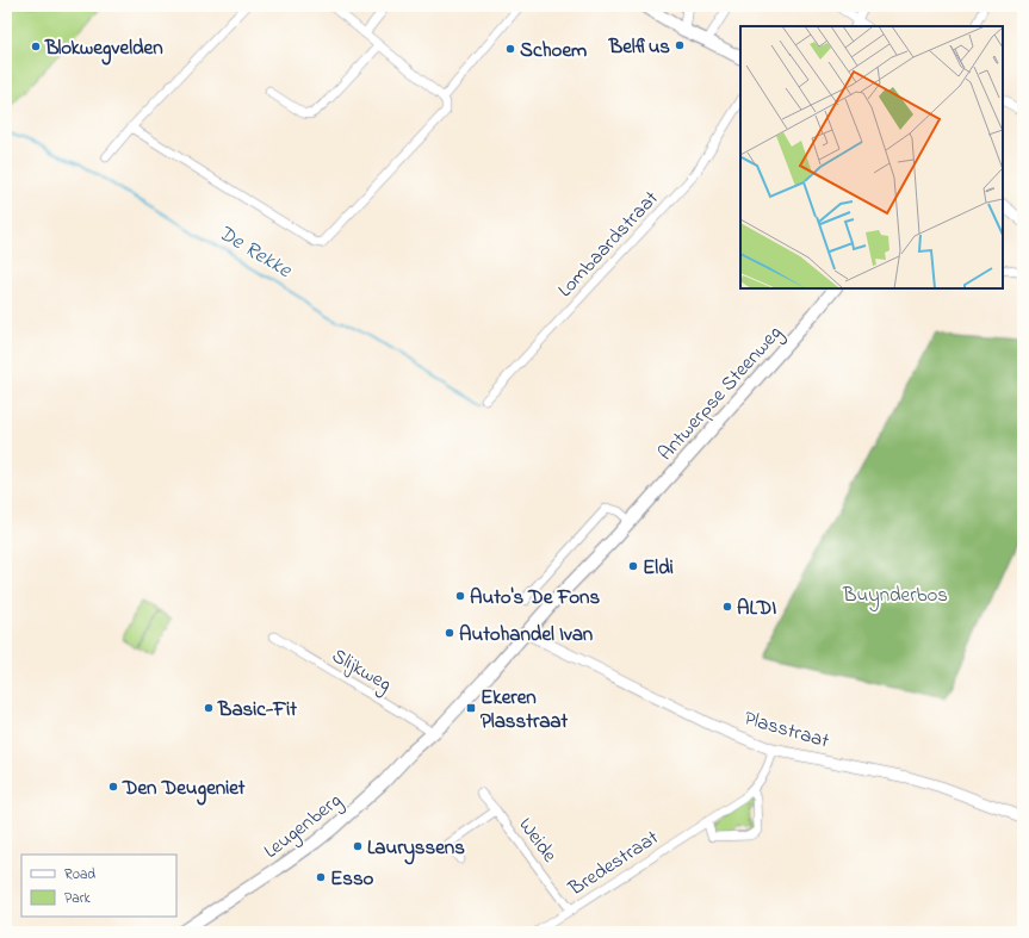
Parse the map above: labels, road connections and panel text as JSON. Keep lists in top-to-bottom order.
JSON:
{
  "streets": {
    "main road": ["Antwerpse Steenweg", "Leugenberg"],
    "street": [
      "Lombaardstraat",
      "Slijkweg",
      "Plasstraat",
      "Weide",
      "Bredestraat"
    ]
  },
  "crossings": [
    ["Antwerpse Steenweg", "Plasstraat"],
    ["Antwerpse Steenweg", "Leugenberg"],
    ["Slijkweg", "Leugenberg"],
    ["Plasstraat", "Leugenberg"],
    ["Plasstraat", "Bredestraat"],
    ["Weide", "Bredestraat"]
  ],
  "water": ["De Rekke"],
  "parks": ["Buynderbos"],
  "places": {
    "other": [
      "Belfius",
      "Blokwegvelden",
      "Schoem",
      "Eldi",
      "Auto's De Fons",
      "ALDI",
      "Autohandel Ivan",
      "Basic-Fit",
      "Den Deugeniet",
      "Lauryssens",
      "Esso"
    ],
    "transit": ["Ekeren Plasstraat"]
  },
  "legend": ["Road", "Park"]
}
